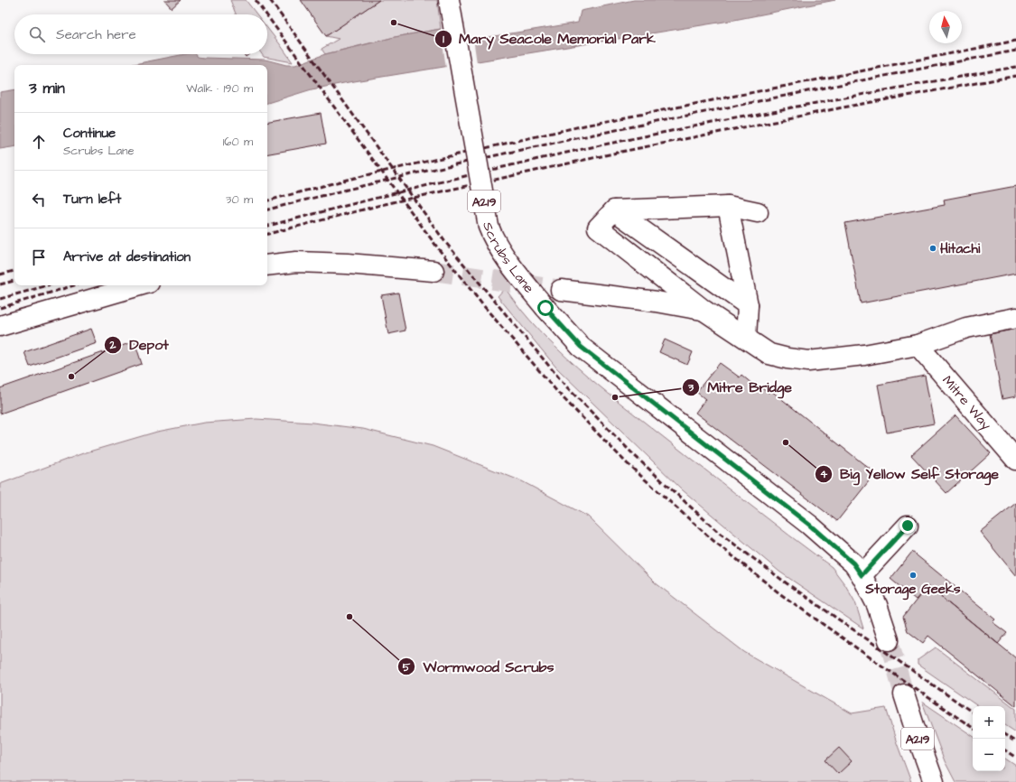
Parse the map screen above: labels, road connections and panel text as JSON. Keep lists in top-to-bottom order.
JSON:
{
  "streets": {
    "main road": ["A219", "Scrubs Lane", "Mitre Way"]
  },
  "places": [
    "Mary Seacole Memorial Park",
    "Hitachi",
    "Depot",
    "Mitre Bridge",
    "Big Yellow Self Storage",
    "Storage Geeks",
    "Wormwood Scrubs"
  ],
  "north": "top",
  "page": {
    "search": "Search here",
    "heading": ["3 min", "Walk · 190 m"],
    "list": [
      ["Continue", "Scrubs Lane", "160 m"],
      ["Turn left", "30 m"],
      "Arrive at destination"
    ],
    "map_buttons": ["+", "−"]
  }
}
